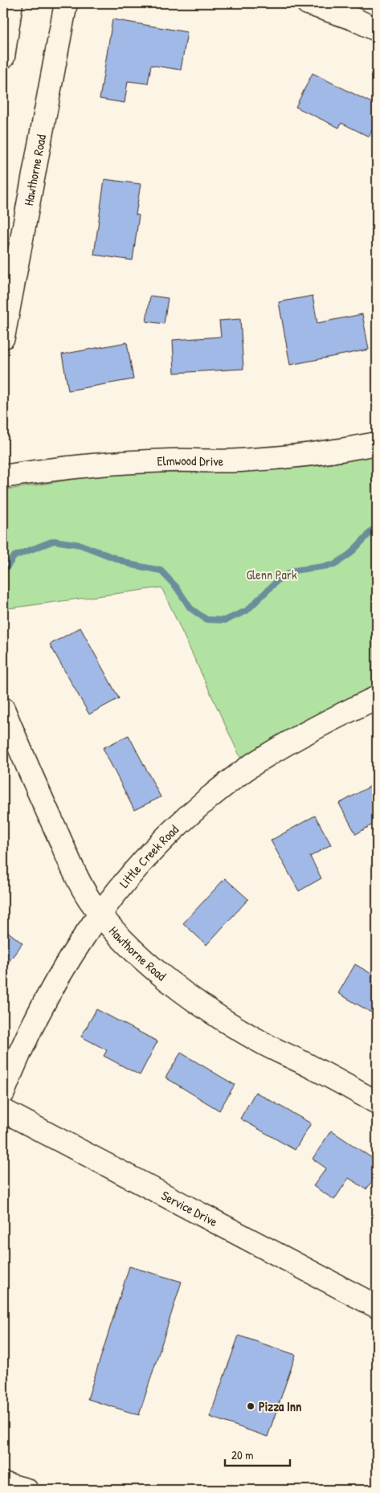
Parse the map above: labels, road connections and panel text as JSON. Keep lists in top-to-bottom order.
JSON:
{
  "streets": {
    "street": [
      "Hawthorne Road",
      "Elmwood Drive",
      "Little Creek Road",
      "Service Drive"
    ]
  },
  "crossings": [
    ["Hawthorne Road", "Little Creek Road"]
  ],
  "parks": ["Glenn Park"],
  "places": ["Pizza Inn"],
  "scale_bar": "20 m"
}
